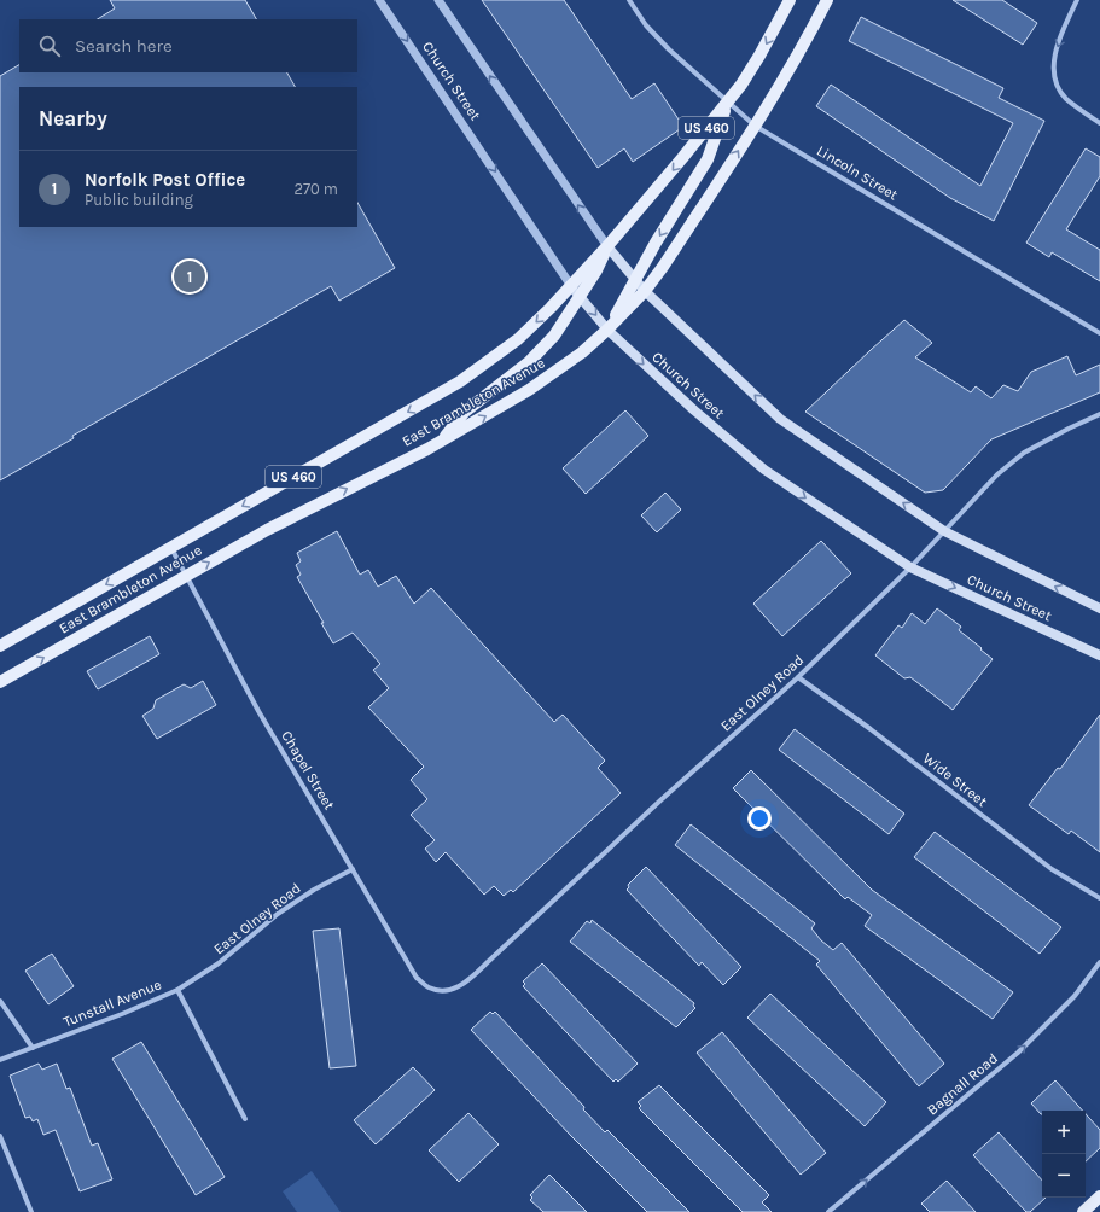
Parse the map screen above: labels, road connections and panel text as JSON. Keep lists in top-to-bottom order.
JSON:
{
  "streets": {
    "main road": ["Church Street", "US 460", "East Brambleton Avenue"],
    "street": [
      "Lincoln Street",
      "East Olney Road",
      "Chapel Street",
      "Wide Street",
      "Tunstall Avenue",
      "Bagnall Road"
    ]
  },
  "crossings": [
    ["Church Street", "East Brambleton Avenue"],
    ["Church Street", "East Olney Road"],
    ["Lincoln Street", "East Brambleton Avenue"],
    ["East Brambleton Avenue", "Chapel Street"],
    ["East Olney Road", "Chapel Street"],
    ["East Olney Road", "Wide Street"],
    ["East Olney Road", "Tunstall Avenue"]
  ],
  "one_way": ["Bagnall Road"],
  "page": {
    "search": "Search here",
    "heading": "Nearby",
    "list": [
      {
        "mark": "1",
        "name": "Norfolk Post Office",
        "note": "Public building",
        "value": "270 m"
      }
    ],
    "pins": "1",
    "map_buttons": ["+", "−"]
  }
}
